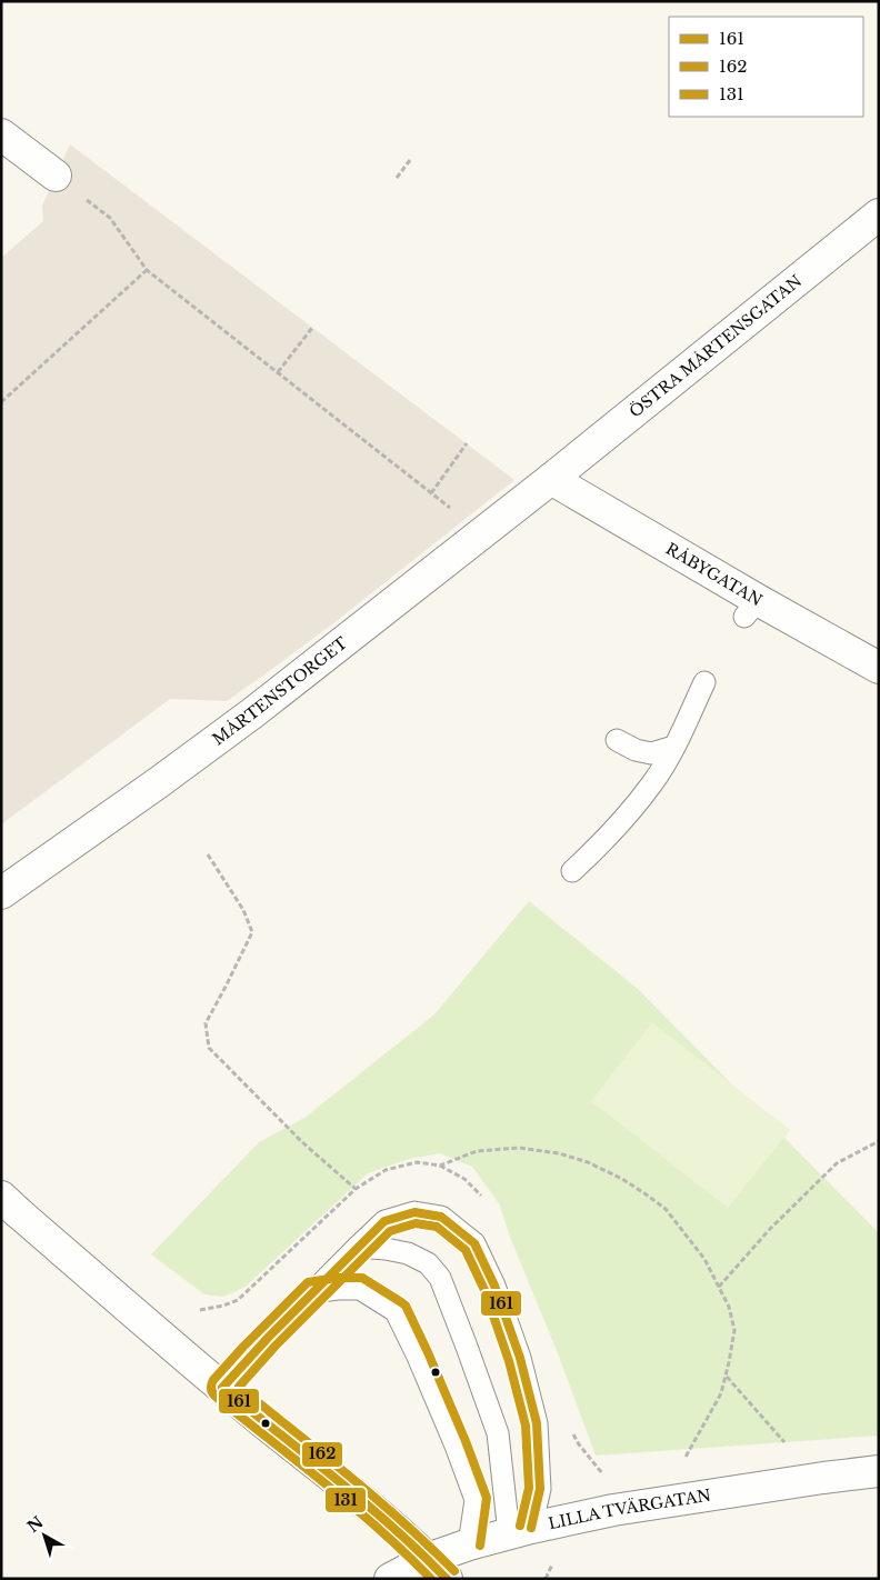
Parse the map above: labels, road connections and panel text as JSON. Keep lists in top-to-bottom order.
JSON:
{
  "streets": {
    "street": [
      "ÖSTRA MÅRTENSGATAN",
      "RÅBYGATAN",
      "MÅRTENSTORGET",
      "LILLA TVÄRGATAN"
    ]
  },
  "crossings": [
    ["ÖSTRA MÅRTENSGATAN", "RÅBYGATAN"],
    ["ÖSTRA MÅRTENSGATAN", "MÅRTENSTORGET"],
    ["RÅBYGATAN", "MÅRTENSTORGET"]
  ],
  "lines": ["transit line 161", "transit line 162", "transit line 131"],
  "legend": ["161", "162", "131"],
  "north": "top left"
}
